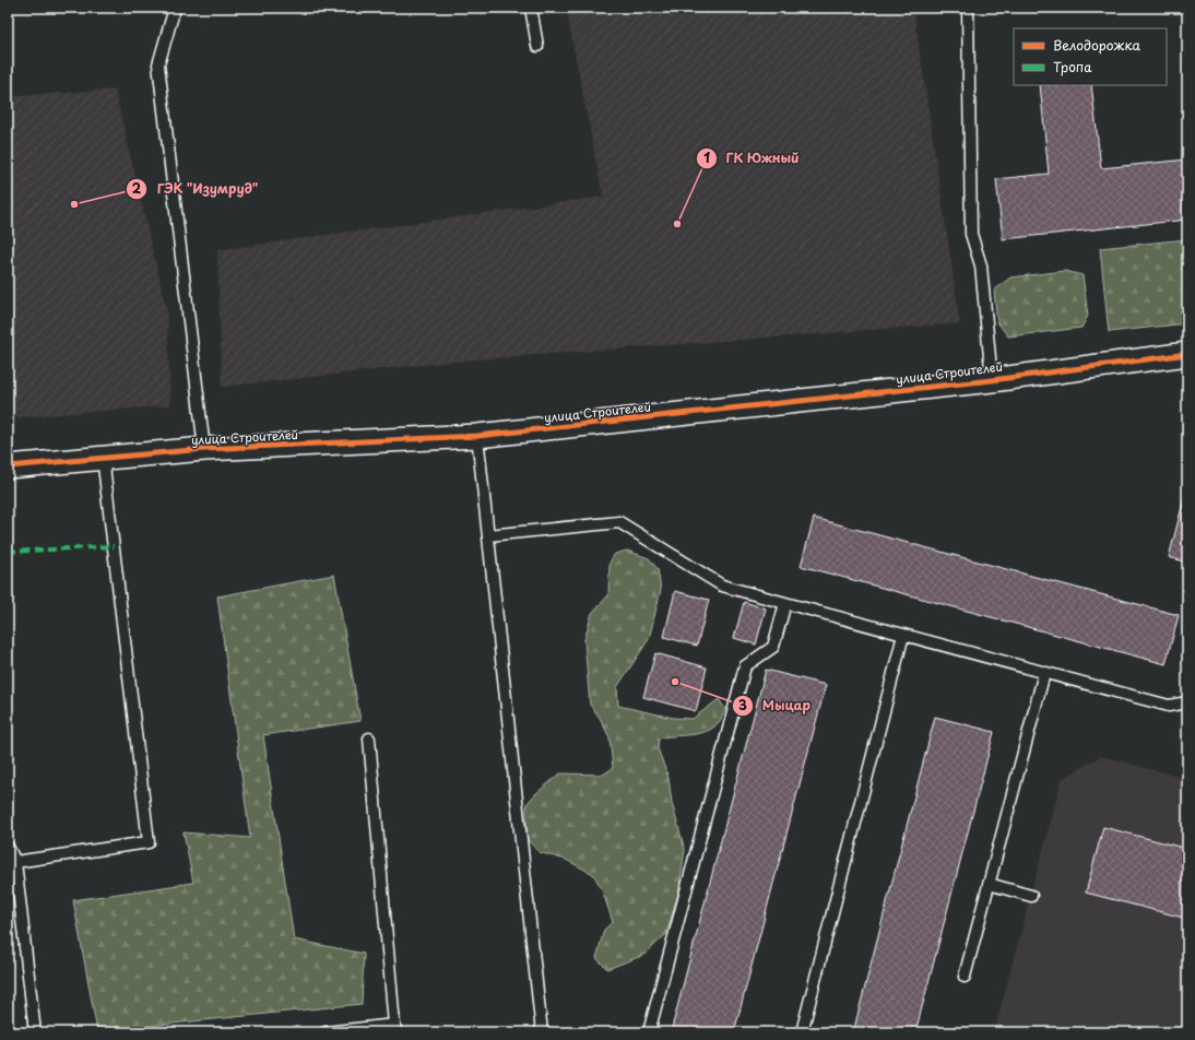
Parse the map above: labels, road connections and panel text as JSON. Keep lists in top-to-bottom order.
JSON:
{
  "streets": {
    "street": ["улица Строителей"]
  },
  "places": ["ГЭК \"Изумруд\"", "ГК Южный", "Мыцар"],
  "legend": ["Велодорожка", "Тропа"]
}
